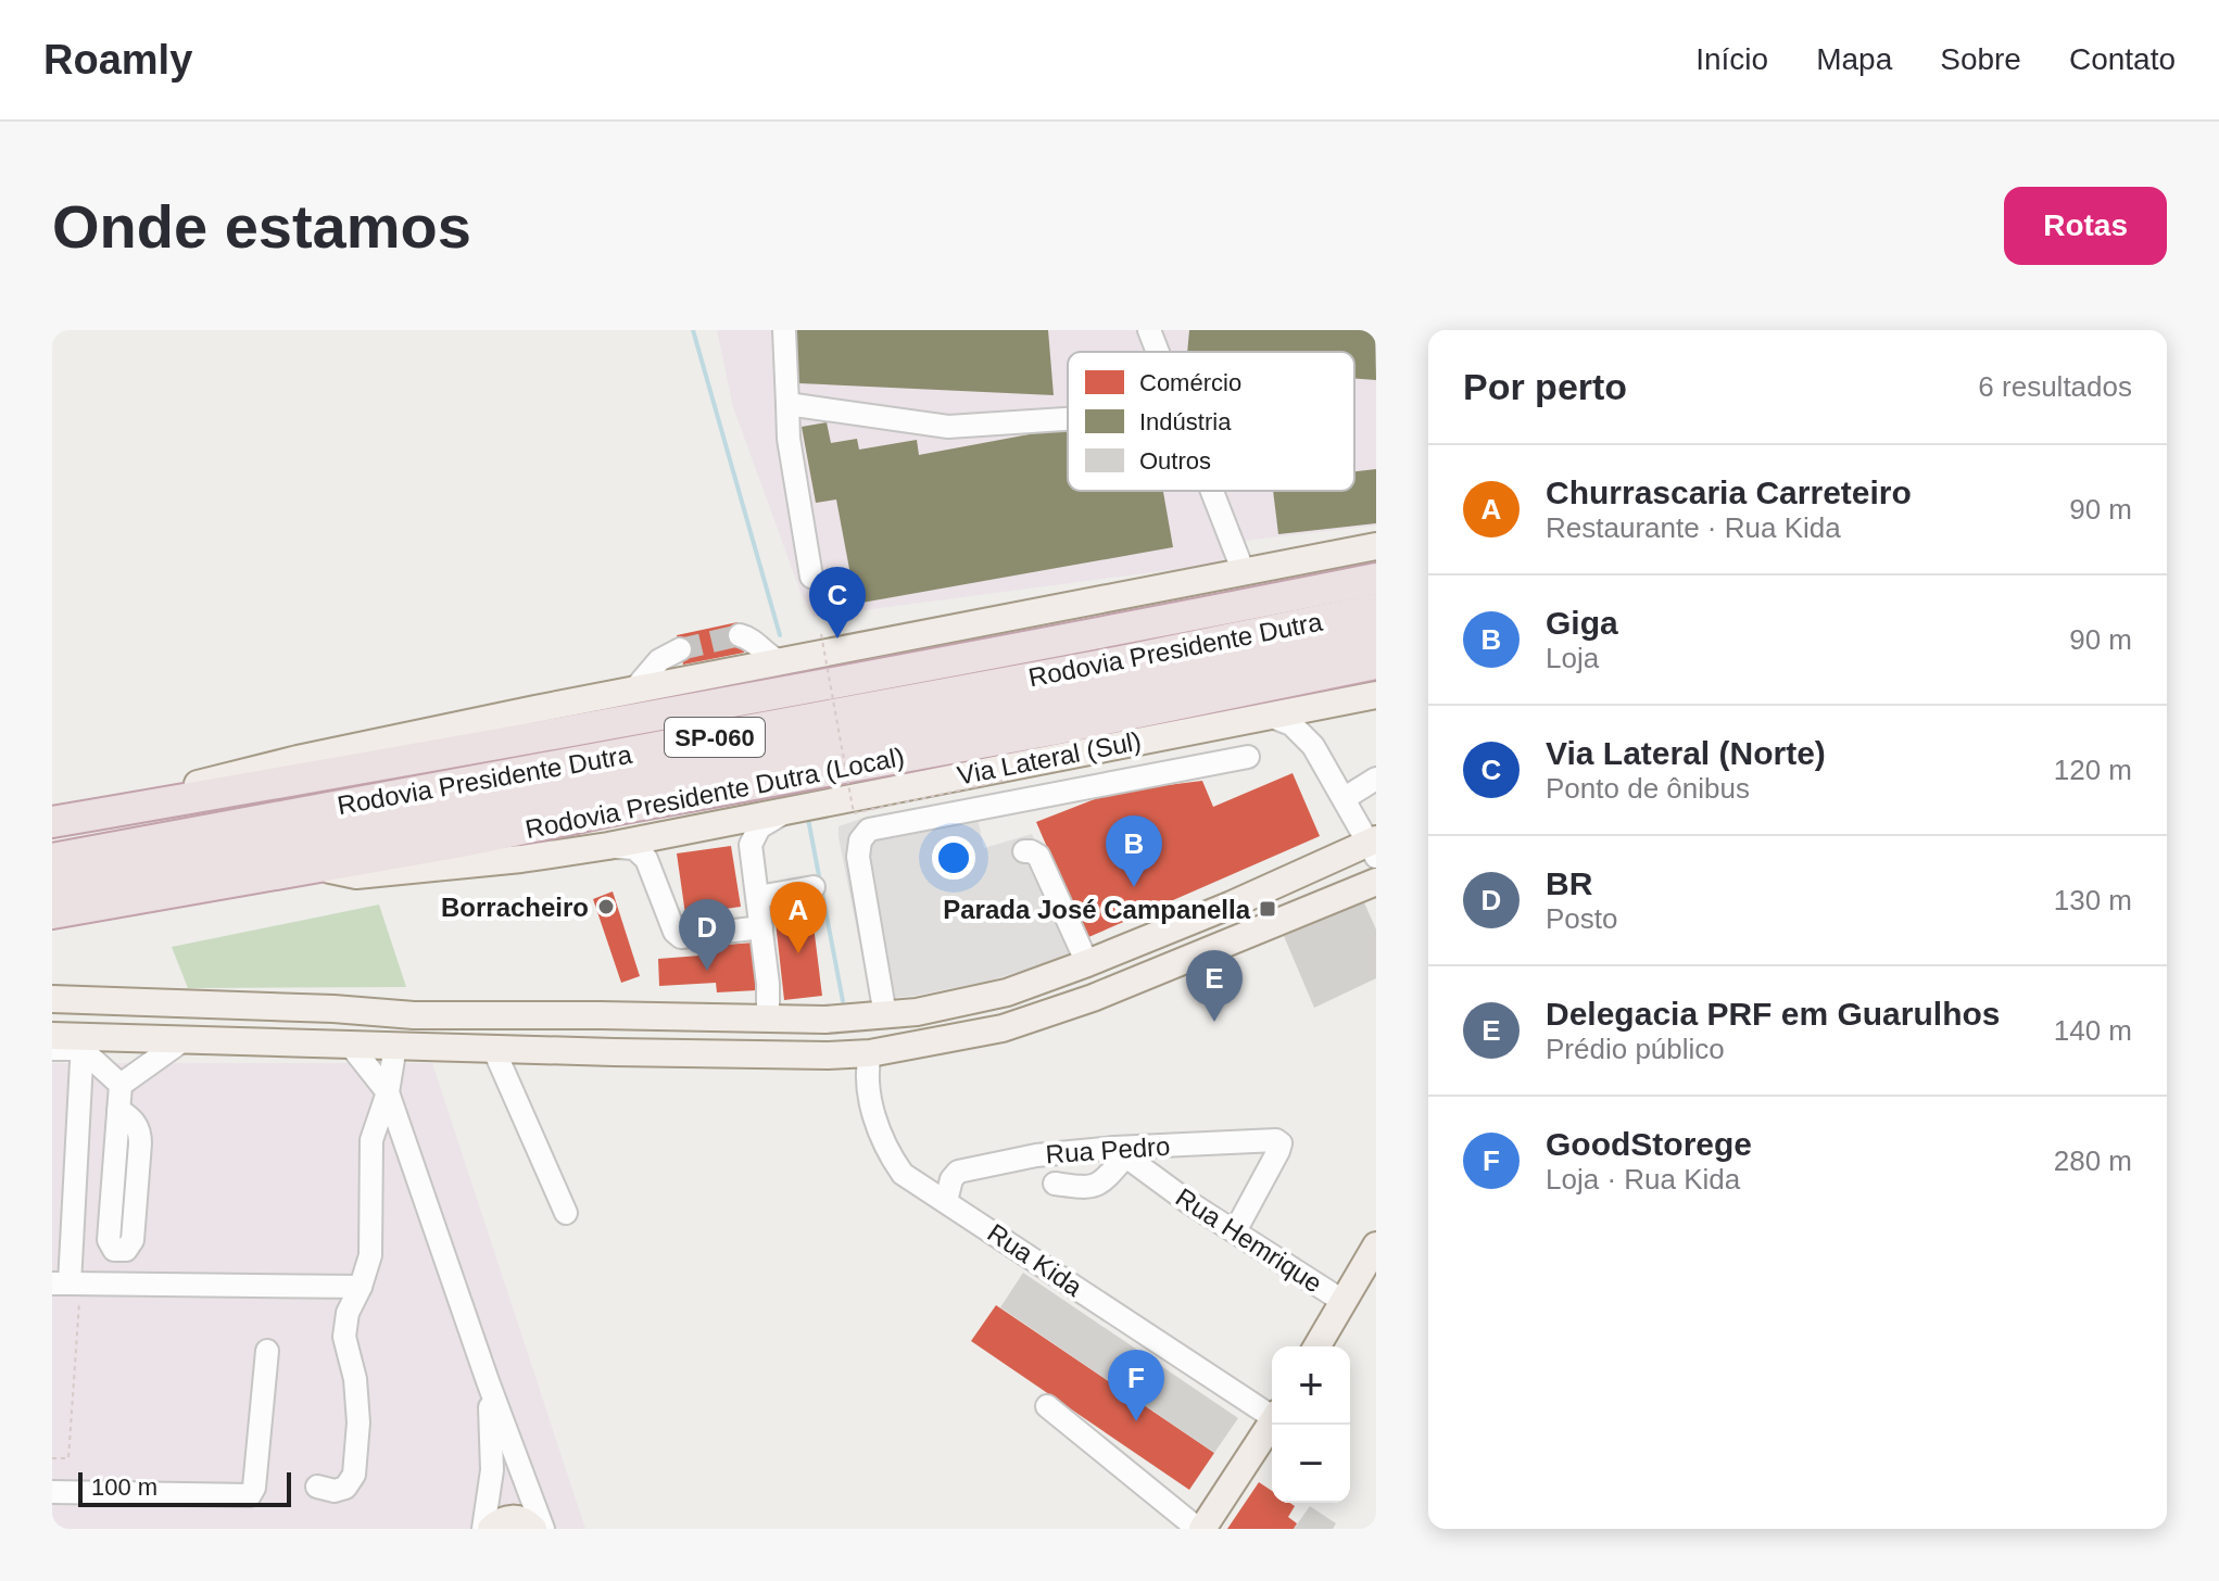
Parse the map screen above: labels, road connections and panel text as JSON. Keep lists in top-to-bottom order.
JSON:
{
  "streets": {
    "highway": ["Rodovia Presidente Dutra", "SP-060", "Rodovia Presidente Dutra (Local)"],
    "main road": ["Via Lateral (Sul)"],
    "street": ["Rua Pedro", "Rua Hemrique", "Rua Kida"]
  },
  "crossings": [
    ["Via Lateral (Sul)", "Rodovia Presidente Dutra (Local)"],
    ["Rua Pedro", "Rua Hemrique"],
    ["Rua Pedro", "Rua Kida"]
  ],
  "places": {
    "other": ["Borracheiro"],
    "transit": ["Parada José Campanella"]
  },
  "legend": ["Comércio", "Indústria", "Outros"],
  "scale_bar": "100 m",
  "page": {
    "header": "Roamly",
    "nav": [
      "Início",
      "Mapa",
      "Sobre",
      "Contato"
    ],
    "buttons": "Rotas",
    "title": "Onde estamos",
    "heading": ["Por perto", "6 resultados"],
    "list": [
      {
        "mark": "A",
        "name": "Churrascaria Carreteiro",
        "note": "Restaurante · Rua Kida",
        "value": "90 m"
      },
      {
        "mark": "B",
        "name": "Giga",
        "note": "Loja",
        "value": "90 m"
      },
      {
        "mark": "C",
        "name": "Via Lateral (Norte)",
        "note": "Ponto de ônibus",
        "value": "120 m"
      },
      {
        "mark": "D",
        "name": "BR",
        "note": "Posto",
        "value": "130 m"
      },
      {
        "mark": "E",
        "name": "Delegacia PRF em Guarulhos",
        "note": "Prédio público",
        "value": "140 m"
      },
      {
        "mark": "F",
        "name": "GoodStorege",
        "note": "Loja · Rua Kida",
        "value": "280 m"
      }
    ],
    "pins": [
      "C",
      "B",
      "A",
      "D",
      "E",
      "F"
    ],
    "map_buttons": ["+", "−"],
    "scale": "100 m"
  }
}
